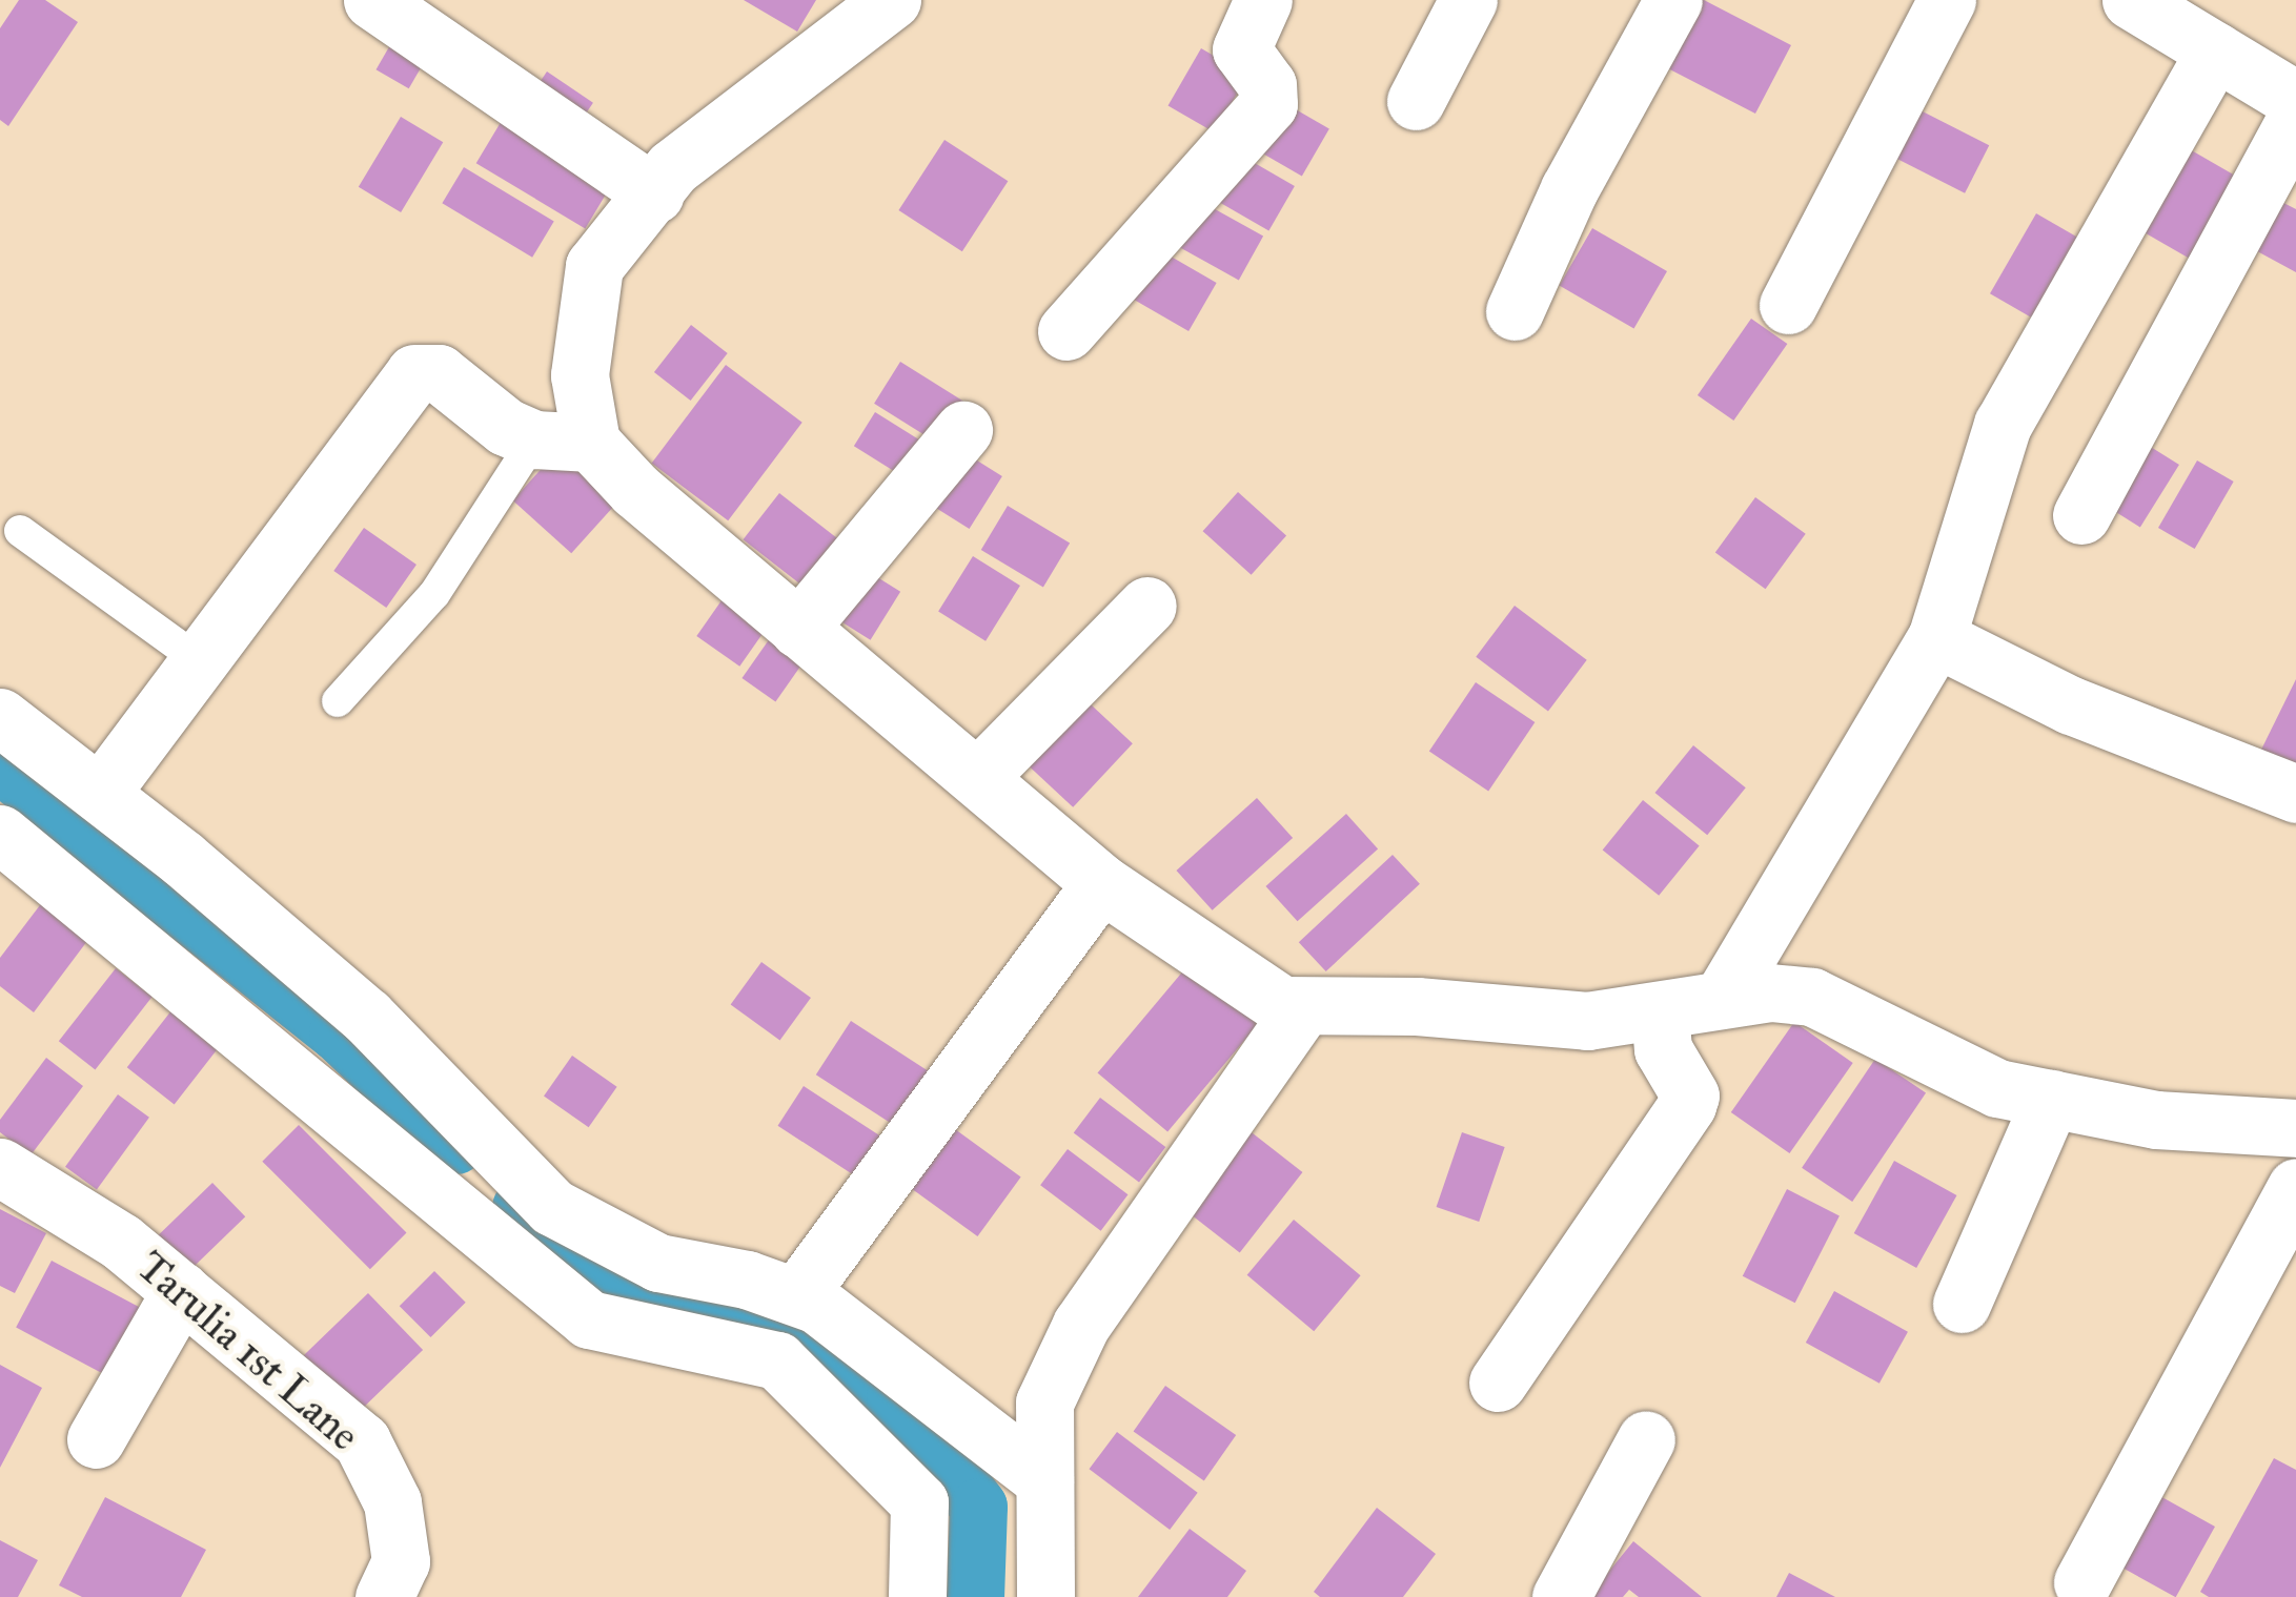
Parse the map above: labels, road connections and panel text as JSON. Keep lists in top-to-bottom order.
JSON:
{
  "streets": {
    "street": ["Tarulia 1st Lane"]
  }
}
